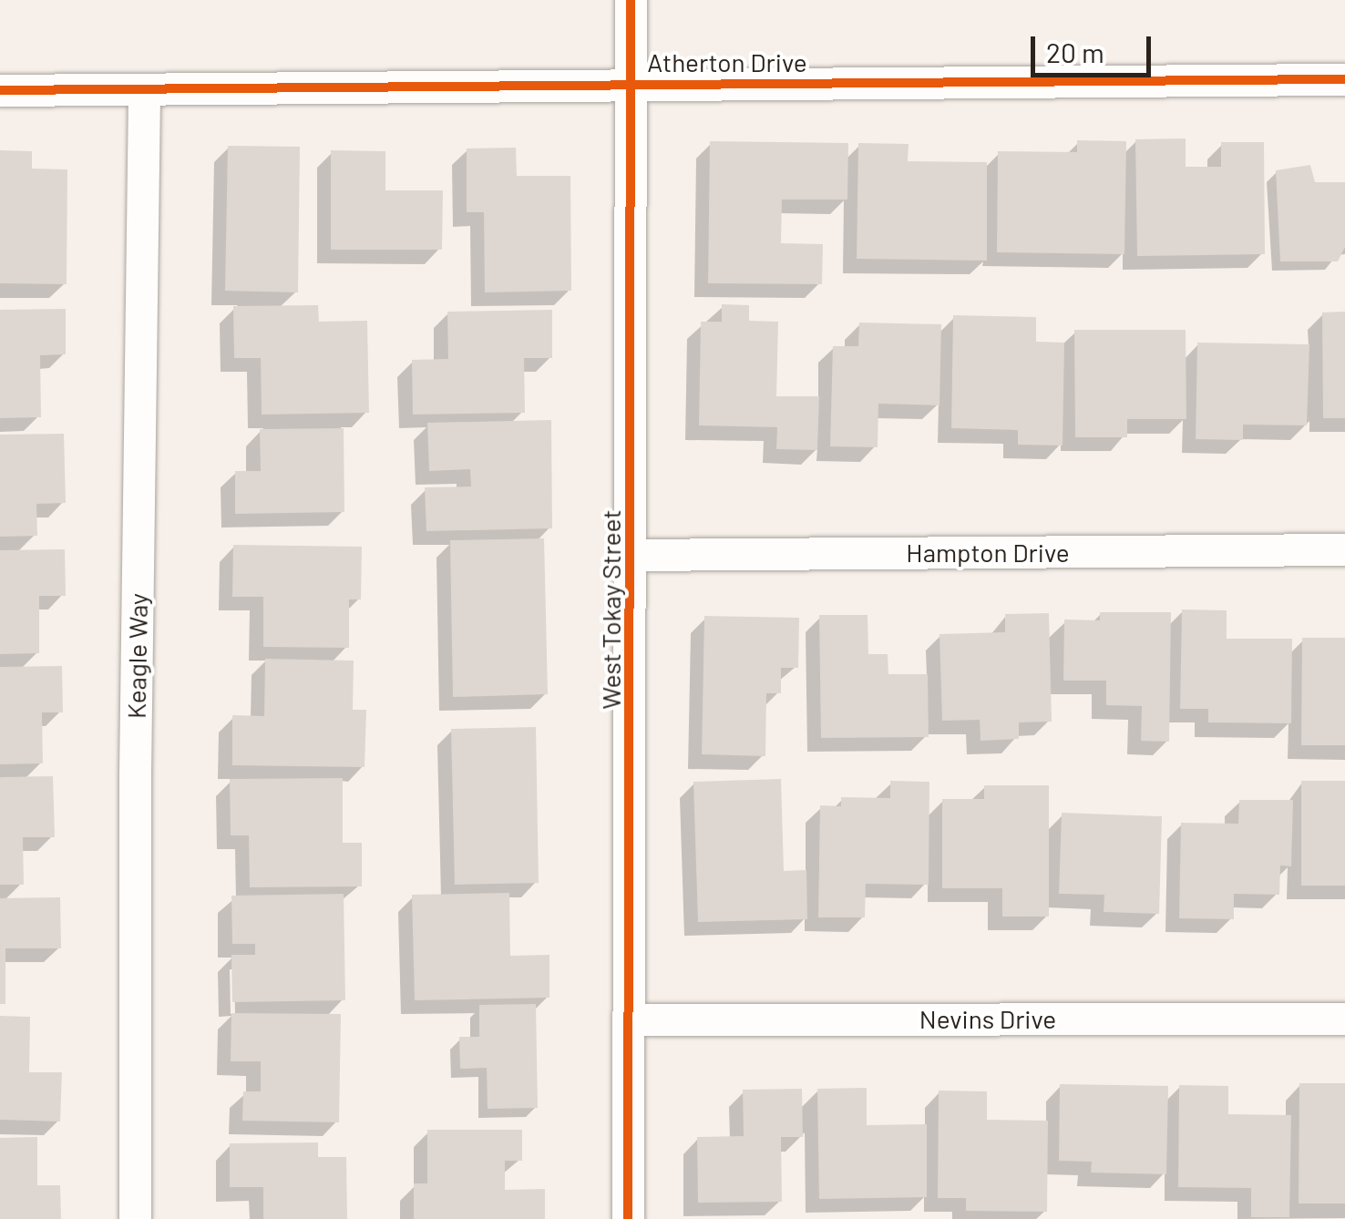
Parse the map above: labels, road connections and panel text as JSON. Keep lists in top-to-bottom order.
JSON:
{
  "streets": {
    "street": [
      "Atherton Drive",
      "Hampton Drive",
      "West Tokay Street",
      "Keagle Way",
      "Nevins Drive"
    ]
  },
  "crossings": [
    ["Atherton Drive", "West Tokay Street"],
    ["Atherton Drive", "Keagle Way"],
    ["Hampton Drive", "West Tokay Street"],
    ["West Tokay Street", "Nevins Drive"]
  ],
  "scale_bar": "20 m"
}
